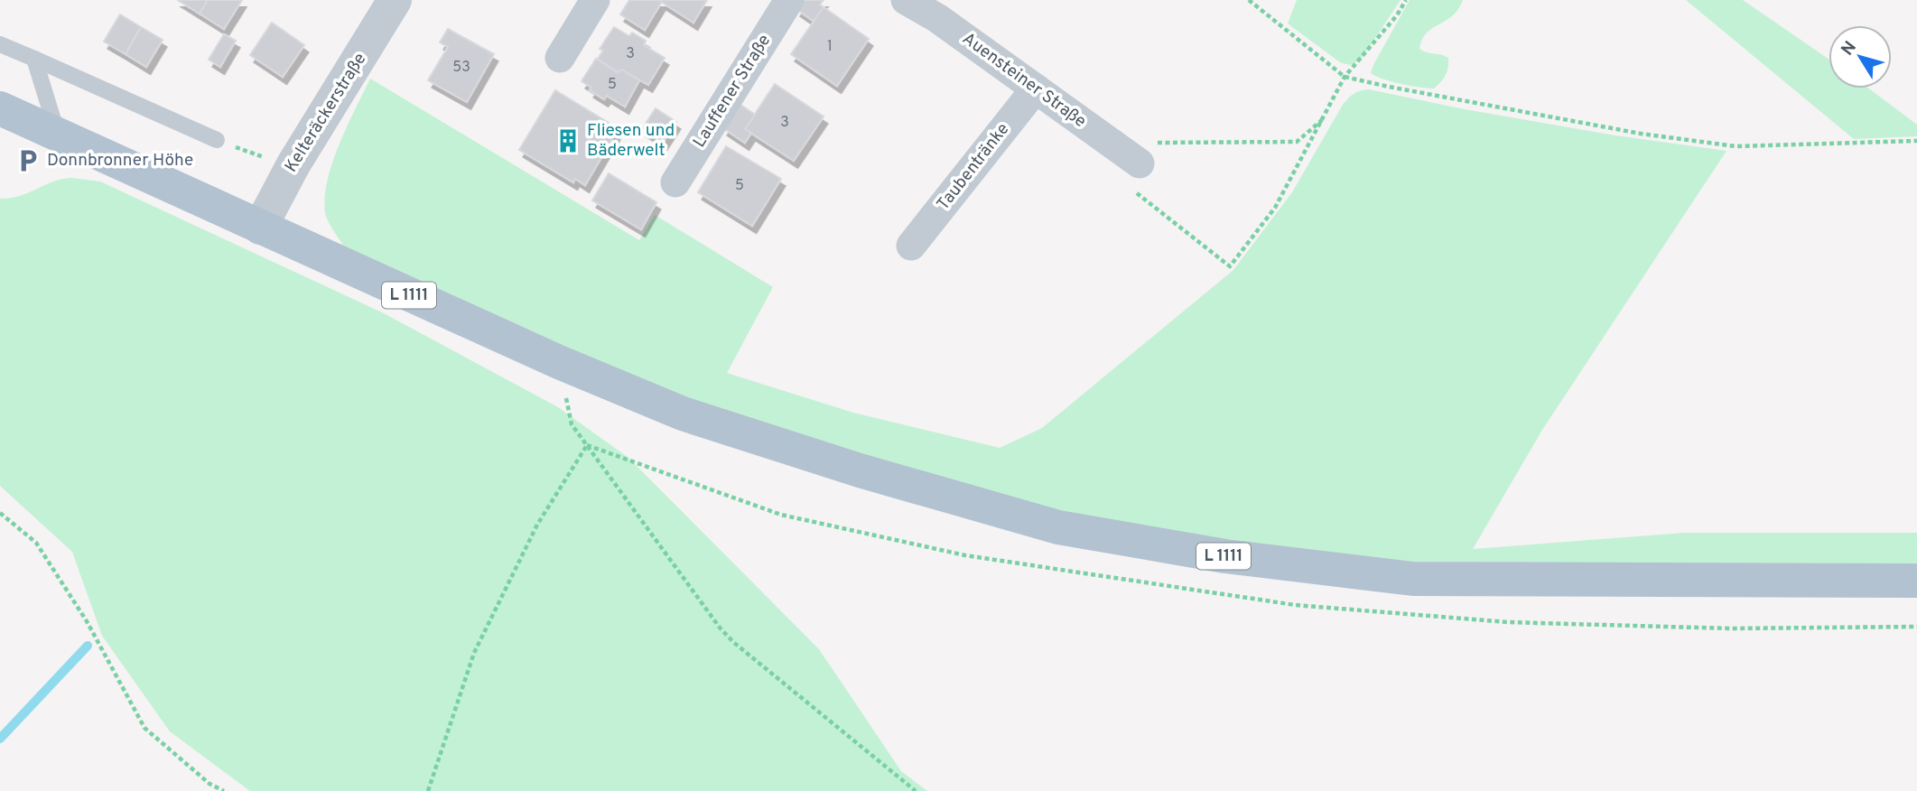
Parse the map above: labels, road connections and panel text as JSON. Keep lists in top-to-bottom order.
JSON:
{
  "streets": {
    "main road": ["L 1111"],
    "street": [
      "Auensteiner Straße",
      "Lauffener Straße",
      "Kelteräckerstraße",
      "Taubentränke"
    ]
  },
  "crossings": [
    ["Auensteiner Straße", "Taubentränke"],
    ["Kelteräckerstraße", "L 1111"]
  ],
  "places": {
    "building": ["Fliesen und Bäderwelt"],
    "parking": ["Donnbronner Höhe"]
  },
  "house_numbers": [
    "1",
    "3",
    "53",
    "5",
    "3",
    "5"
  ],
  "north": "top left"
}
